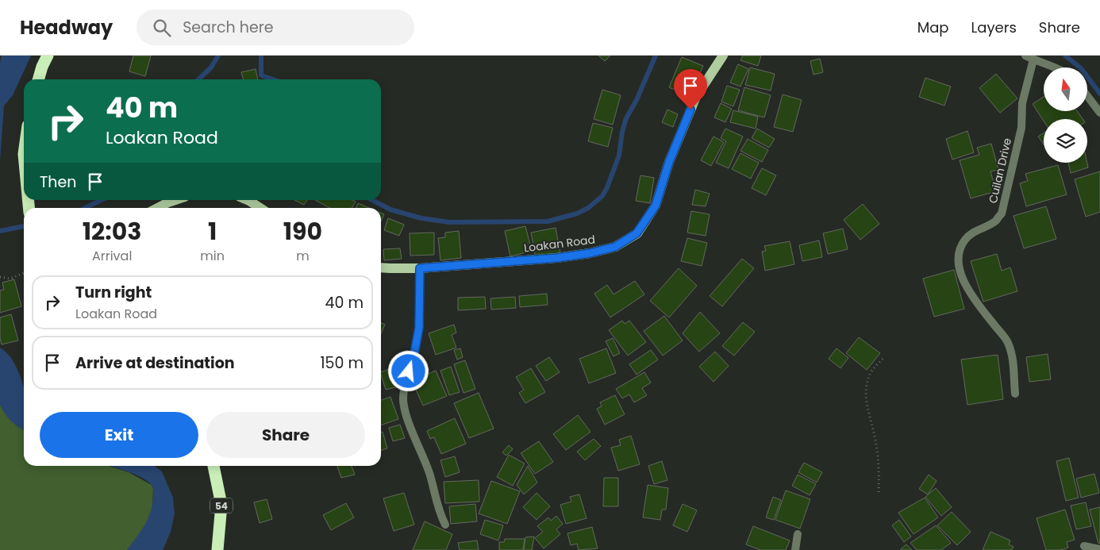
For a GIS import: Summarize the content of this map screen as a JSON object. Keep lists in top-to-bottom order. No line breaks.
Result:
{"streets":{"highway":["54"],"main road":["Loakan Road"],"street":["Cuilan Drive"]},"north":"top","page":{"header":"Headway","search":"Search here","nav":["Map","Layers","Share"],"turn":["40 m","Loakan Road"],"then":"Then","eta":["12:03","Arrival","1","min","190","m"],"list":[{"name":"Turn right","note":"Loakan Road","value":"40 m"},{"name":"Arrive at destination","value":"150 m"}],"buttons":["Exit","Share"]}}
